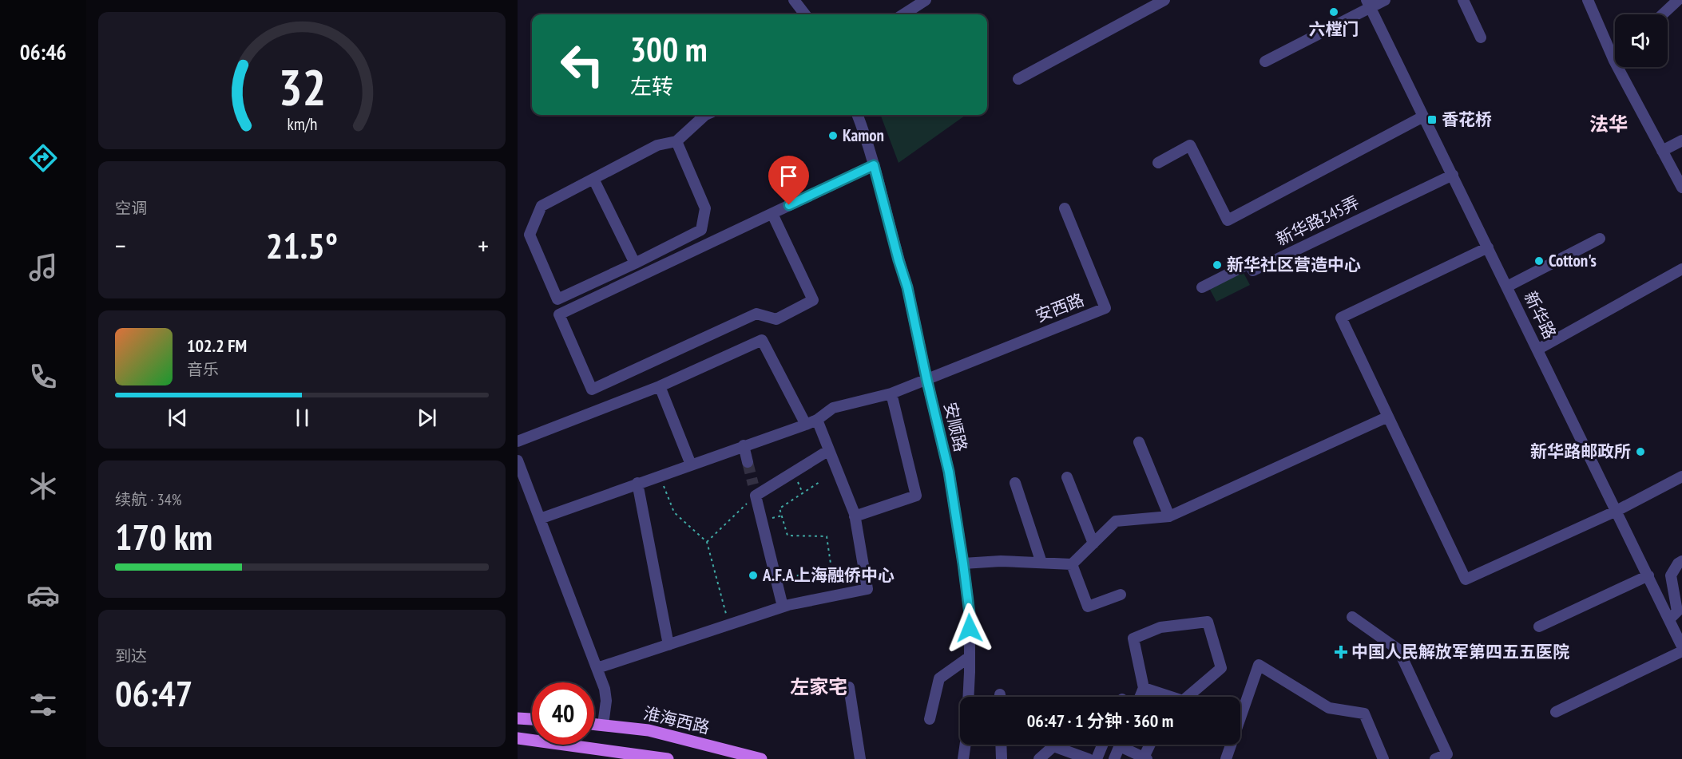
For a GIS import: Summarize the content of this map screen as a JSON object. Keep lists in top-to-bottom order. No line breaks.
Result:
{"streets":{"main road":["淮海西路"],"street":["新华路345弄","安西路","新华路","安顺路"]},"crossings":[["新华路345弄","新华路"],["安西路","安顺路"]],"districts":["法华","左家宅"],"places":{"other":["六樘门","Kamon","Cotton's","新华社区营造中心","新华路邮政所","A.F.A上海融侨中心"],"transit":["香花桥"],"health":["中国人民解放军第四五五医院"]},"page":{"tabs":"06:46","turn":["300 m","左转"],"tile":["空调",["续航 · 34%","170 km"],["到达","06:47"]],"heat":["−","21.5°","+"],"song":["102.2 FM","音乐"],"limit":"40","trip":"06:47 · 1 分钟 · 360 m","gauge":["32","km/h"]}}
